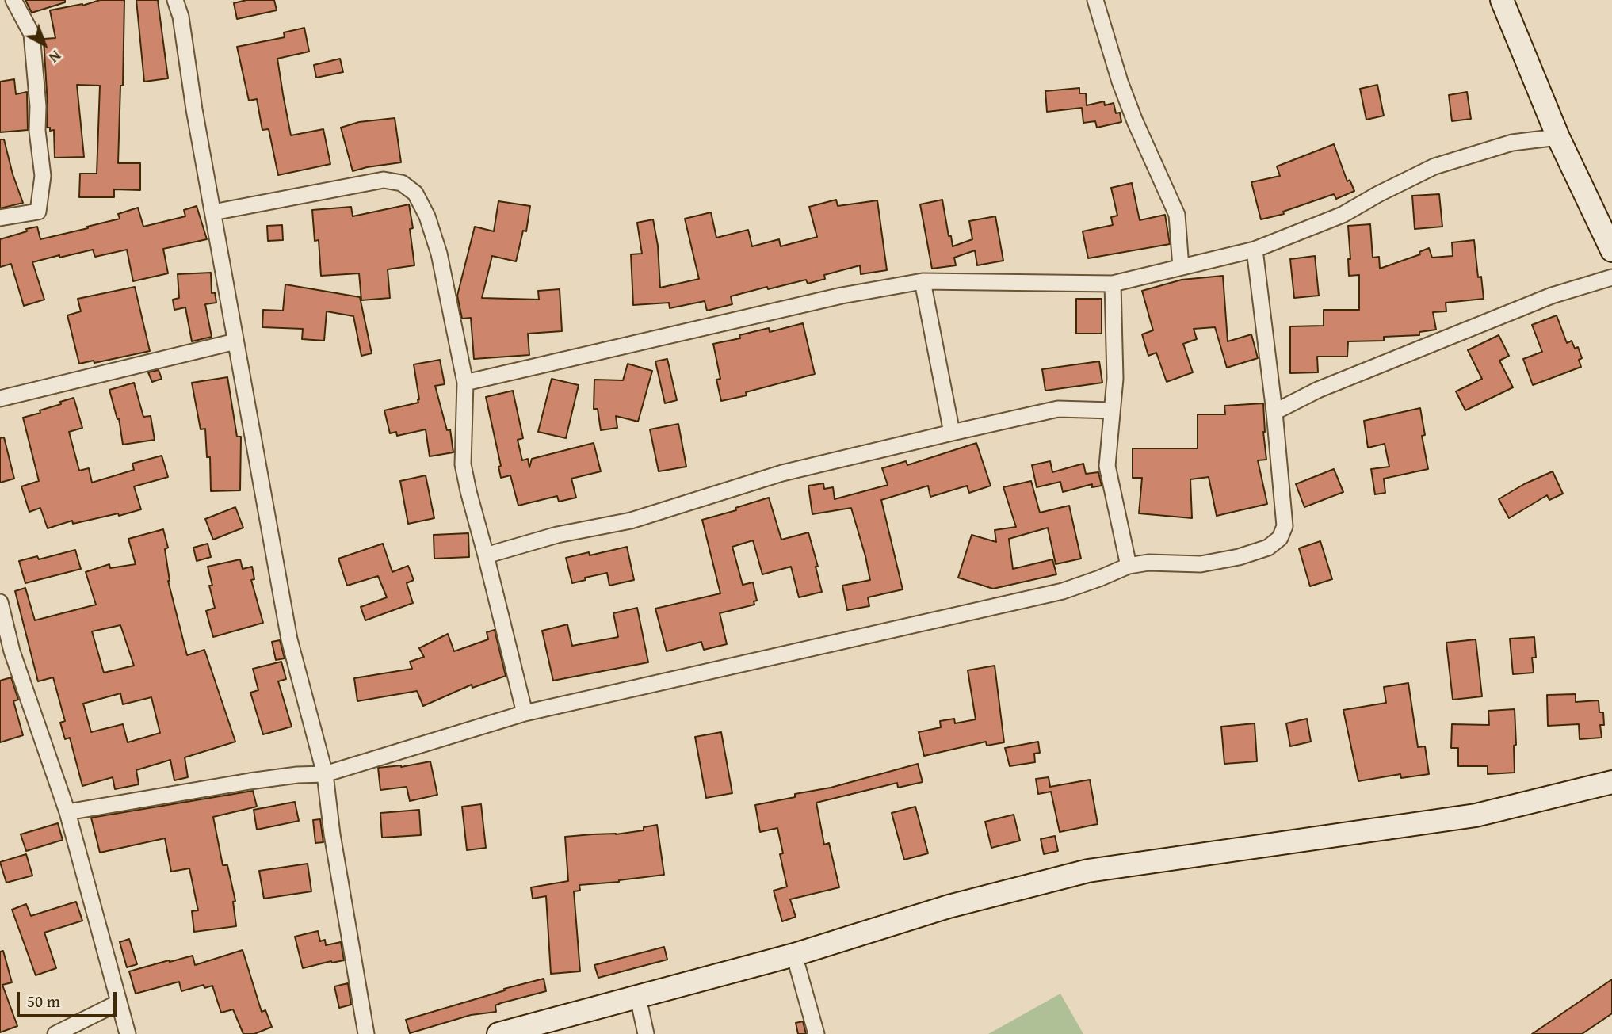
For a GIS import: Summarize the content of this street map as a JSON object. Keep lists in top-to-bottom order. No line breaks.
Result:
{"scale_bar":"50 m","north":"bottom right"}
